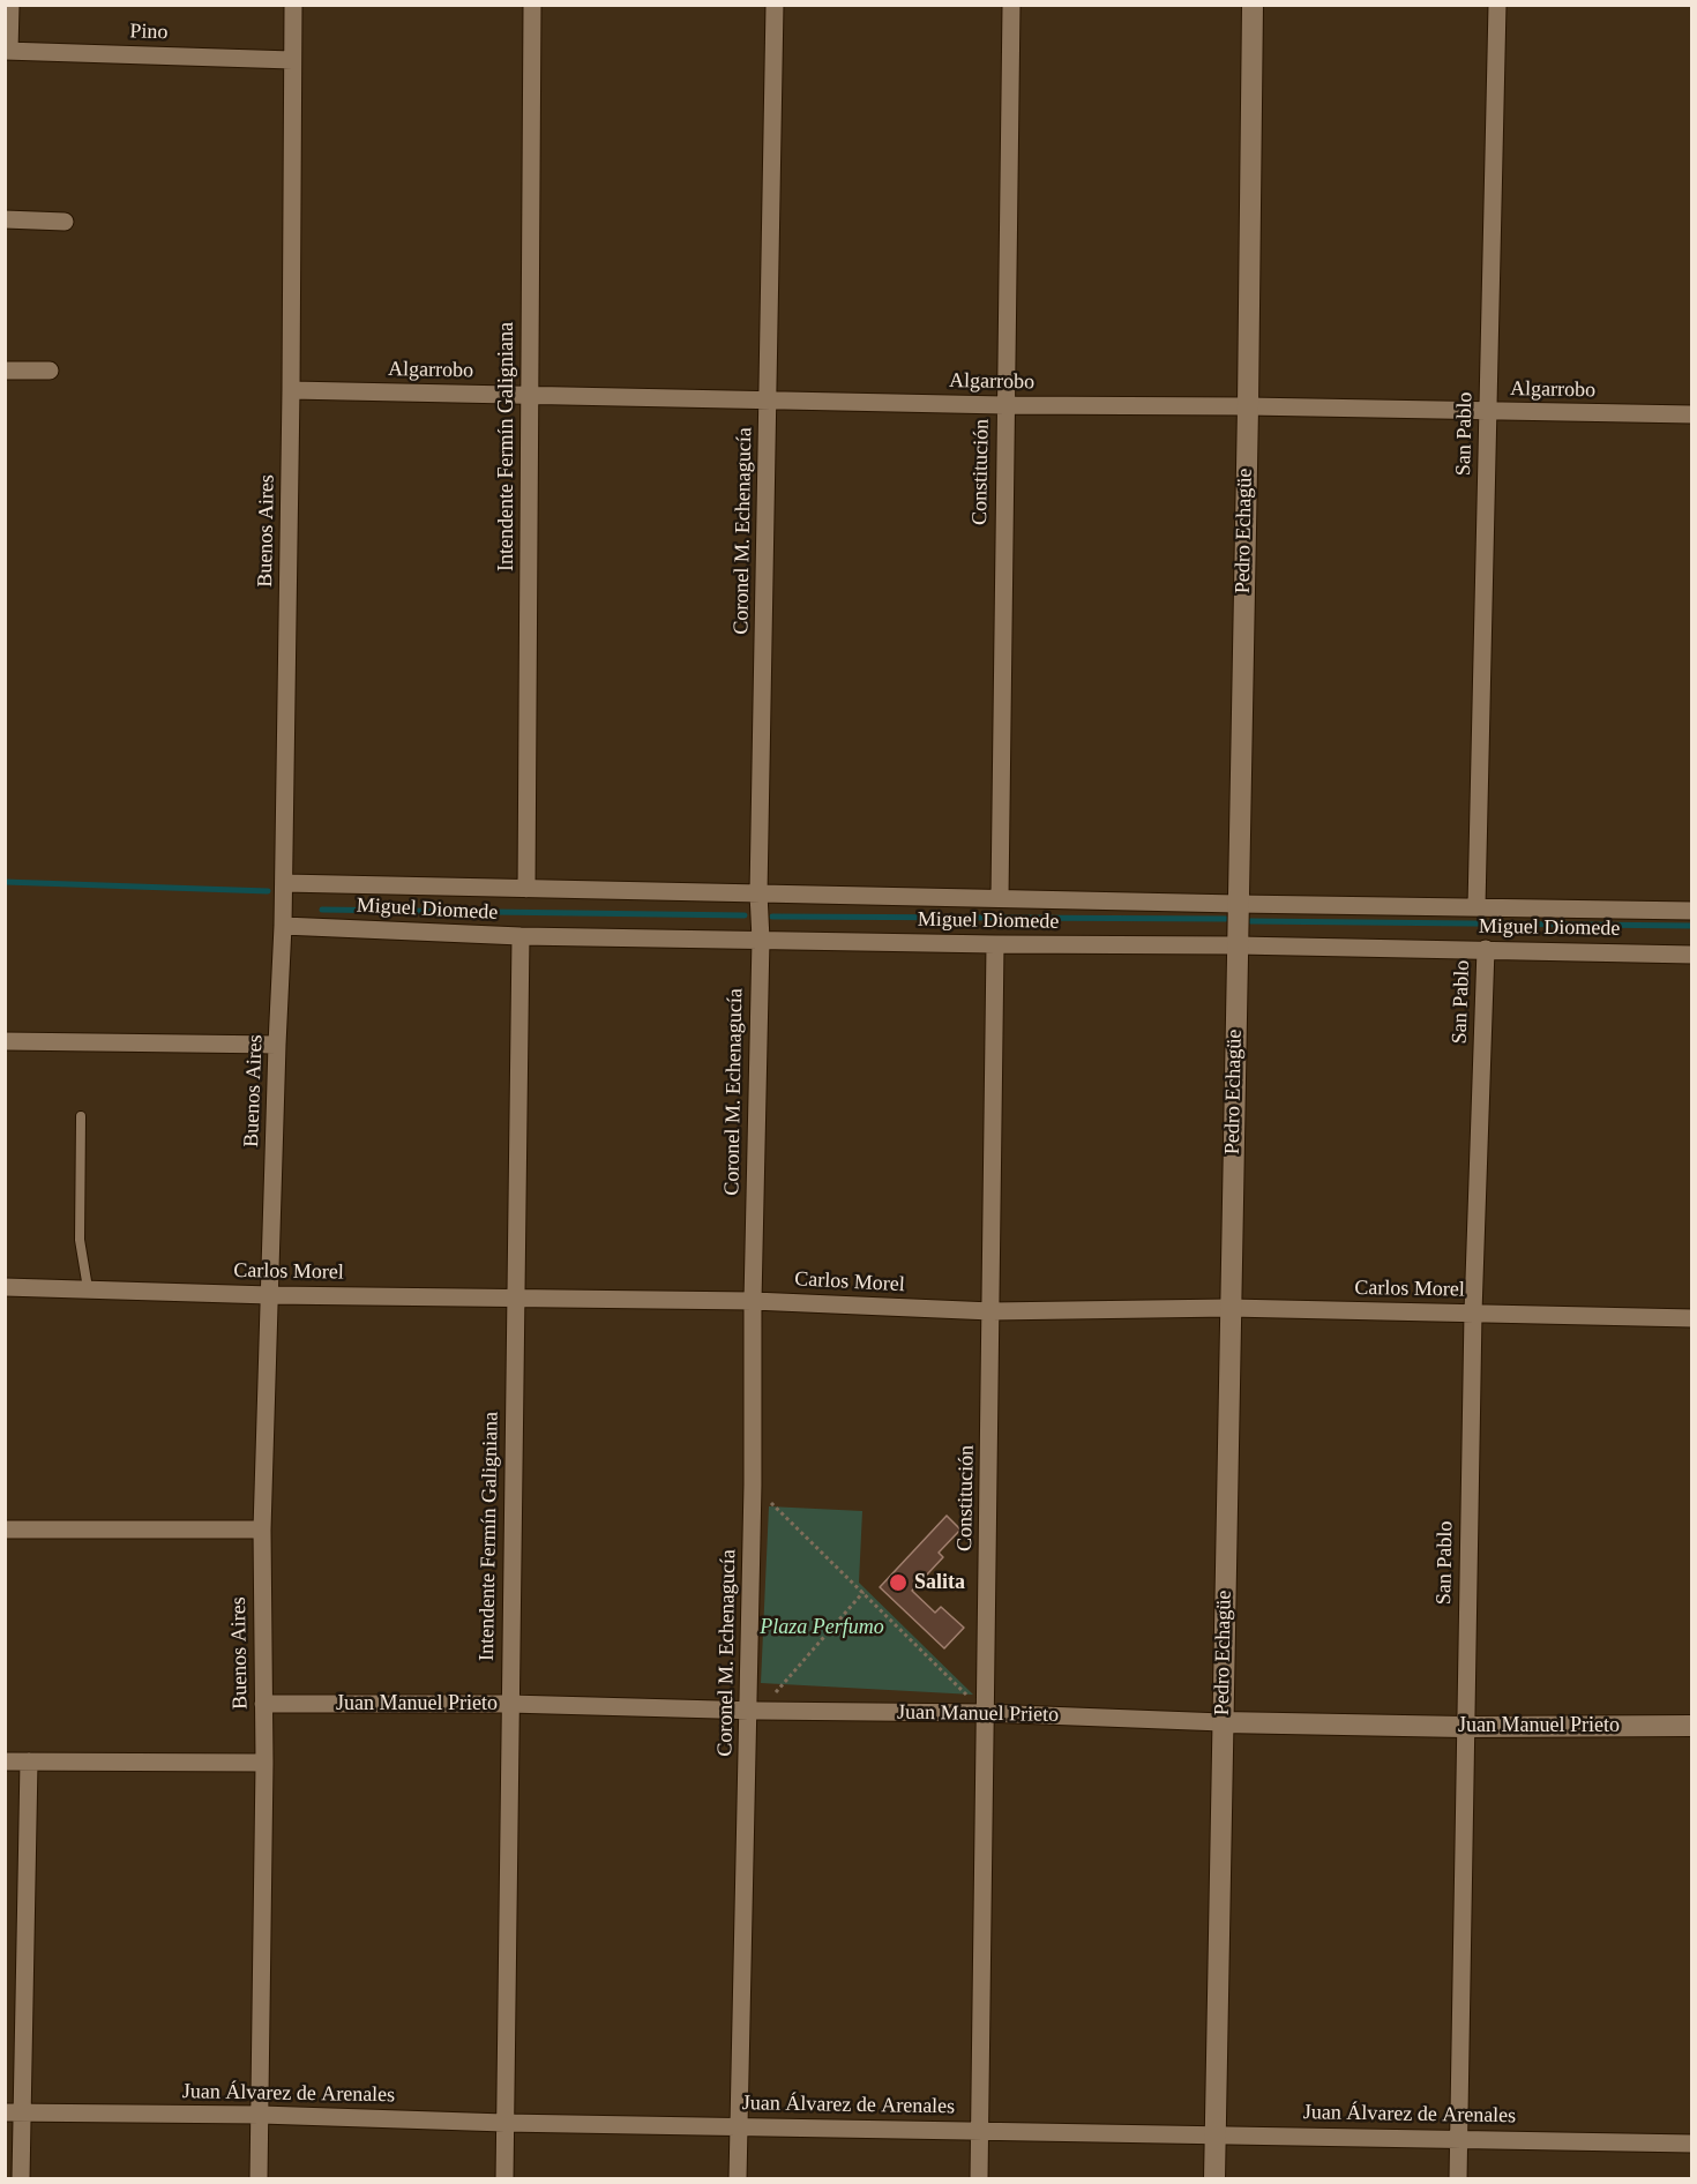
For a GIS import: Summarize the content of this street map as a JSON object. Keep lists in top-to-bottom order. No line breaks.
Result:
{"streets":{"street":["Pino","Algarrobo","San Pablo","Intendente Fermín Galigniana","Constitución","Buenos Aires","Coronel M. Echenagucía","Pedro Echagüe","Miguel Diomede","Carlos Morel","Juan Manuel Prieto","Juan Álvarez de Arenales"]},"crossings":[["Pino","Buenos Aires"],["Algarrobo","San Pablo"],["Algarrobo","Intendente Fermín Galigniana"],["Algarrobo","Constitución"],["Algarrobo","Buenos Aires"],["Algarrobo","Coronel M. Echenagucía"],["Algarrobo","Pedro Echagüe"],["San Pablo","Miguel Diomede"],["San Pablo","Carlos Morel"],["San Pablo","Juan Manuel Prieto"],["San Pablo","Juan Álvarez de Arenales"],["Intendente Fermín Galigniana","Miguel Diomede"],["Intendente Fermín Galigniana","Carlos Morel"],["Intendente Fermín Galigniana","Juan Manuel Prieto"],["Intendente Fermín Galigniana","Juan Álvarez de Arenales"],["Constitución","Miguel Diomede"],["Constitución","Carlos Morel"],["Constitución","Juan Manuel Prieto"],["Constitución","Juan Álvarez de Arenales"],["Buenos Aires","Miguel Diomede"],["Buenos Aires","Carlos Morel"],["Buenos Aires","Juan Manuel Prieto"],["Buenos Aires","Juan Álvarez de Arenales"],["Coronel M. Echenagucía","Miguel Diomede"],["Coronel M. Echenagucía","Carlos Morel"],["Coronel M. Echenagucía","Juan Manuel Prieto"],["Coronel M. Echenagucía","Juan Álvarez de Arenales"],["Pedro Echagüe","Miguel Diomede"],["Pedro Echagüe","Carlos Morel"],["Pedro Echagüe","Juan Manuel Prieto"],["Pedro Echagüe","Juan Álvarez de Arenales"]],"parks":["Plaza Perfumo"],"places":["Salita"]}
